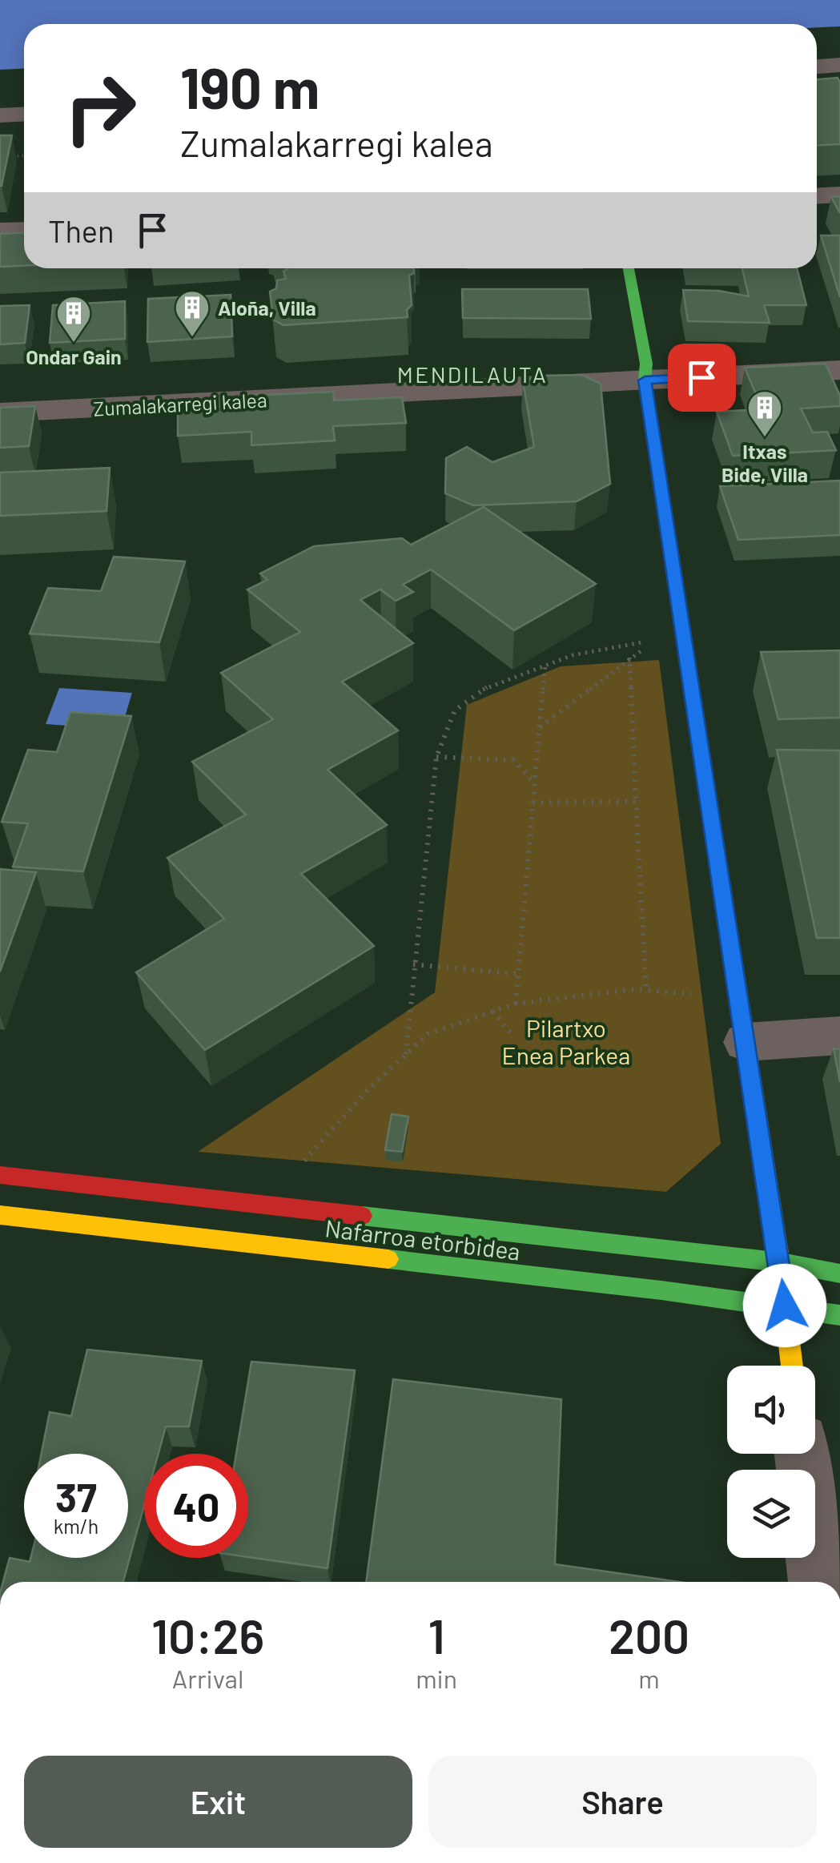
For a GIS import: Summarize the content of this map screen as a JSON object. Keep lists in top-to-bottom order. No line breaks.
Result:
{"streets":{"main road":["Nafarroa etorbidea"],"street":["Zumalakarregi kalea"]},"districts":["MENDILAUTA"],"parks":["Pilartxo Enea Parkea"],"places":{"building":["Aloña, Villa","Ondar Gain","Itxas Bide, Villa"]},"page":{"turn":["190 m","Zumalakarregi kalea"],"then":"Then","speed":"37 km/h","limit":"40","eta":["10:26","Arrival","1","min","200","m"],"buttons":["Exit","Share"]}}
